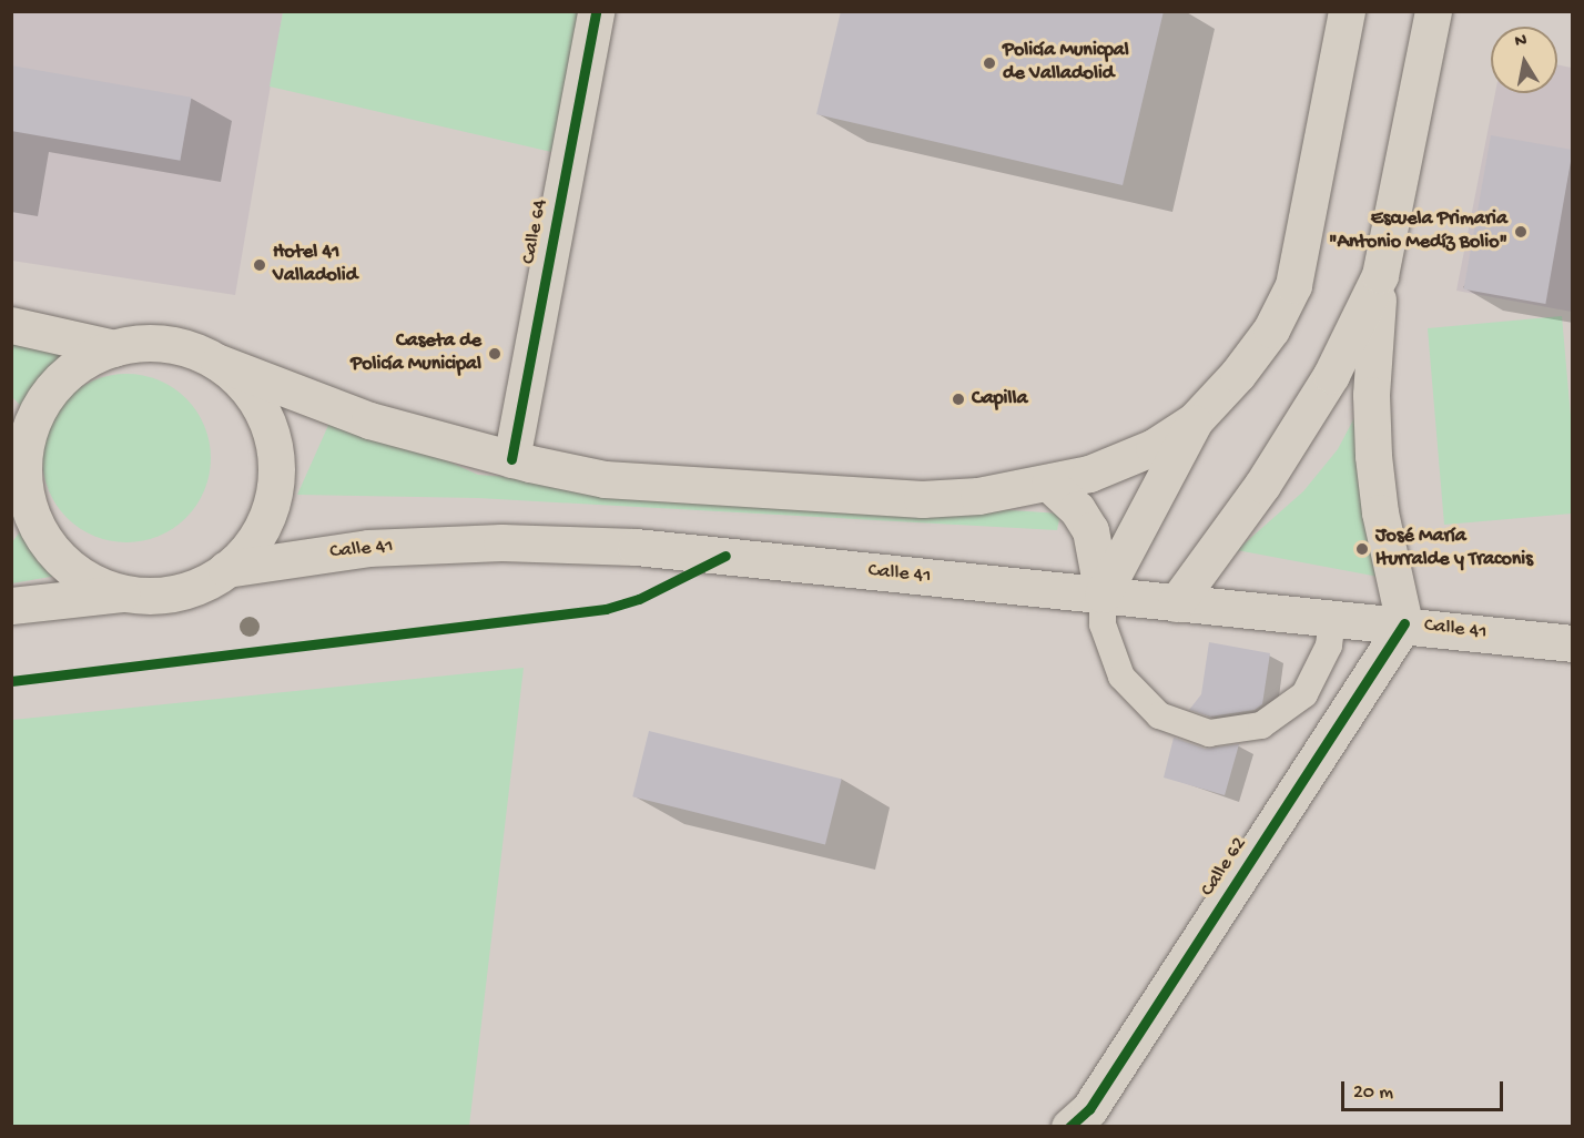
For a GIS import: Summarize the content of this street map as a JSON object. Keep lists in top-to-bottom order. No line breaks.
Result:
{"streets":{"main road":["Calle 64","Calle 41","Calle 62"]},"crossings":[["Calle 41","Calle 62"]],"places":["Policía Municpal de Valladolid","Escuela Primaria \"Antonio Medíz Bolio\"","Hotel 41 Valladolid","Caseta de Policía Municipal","Capilla","José María Iturralde y Traconis"],"scale_bar":"20 m","north":"top"}
